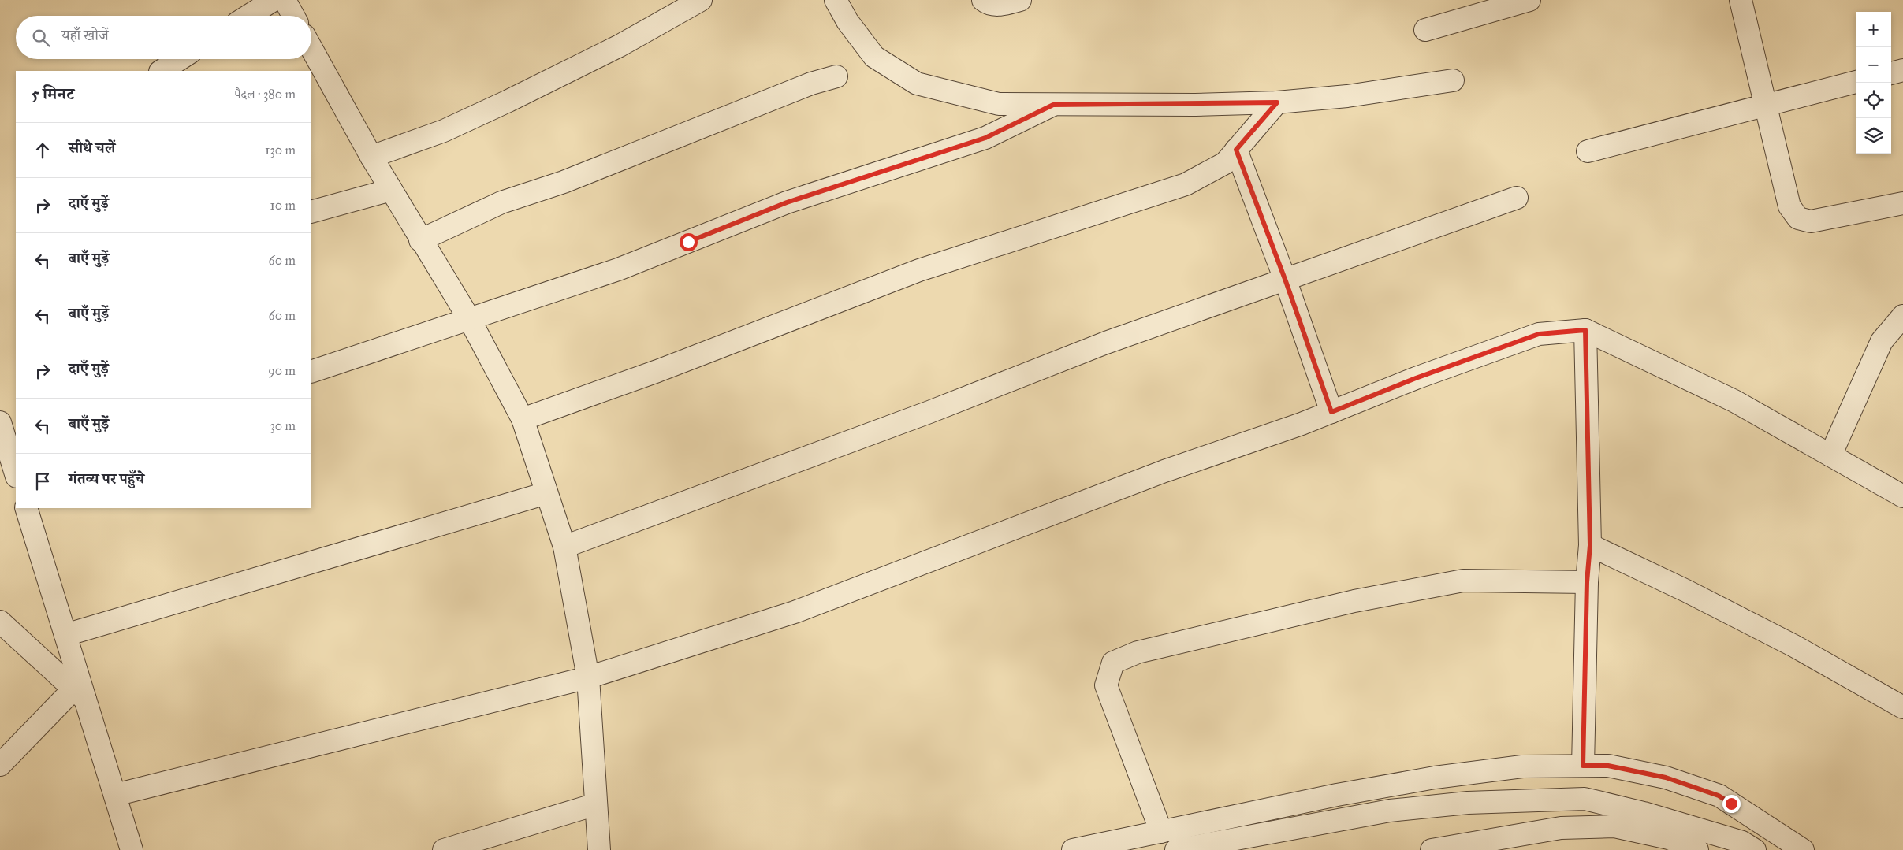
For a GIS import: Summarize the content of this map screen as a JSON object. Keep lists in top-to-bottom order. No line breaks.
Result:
{"page":{"map_buttons":["+","−"],"search":"यहाँ खोजें","heading":["5 मिनट","पैदल · 380 m"],"list":[["सीधे चलें","130 m"],["दाएँ मुड़ें","10 m"],["बाएँ मुड़ें","60 m"],["बाएँ मुड़ें","60 m"],["दाएँ मुड़ें","90 m"],["बाएँ मुड़ें","30 m"],"गंतव्य पर पहुँचे"]}}
